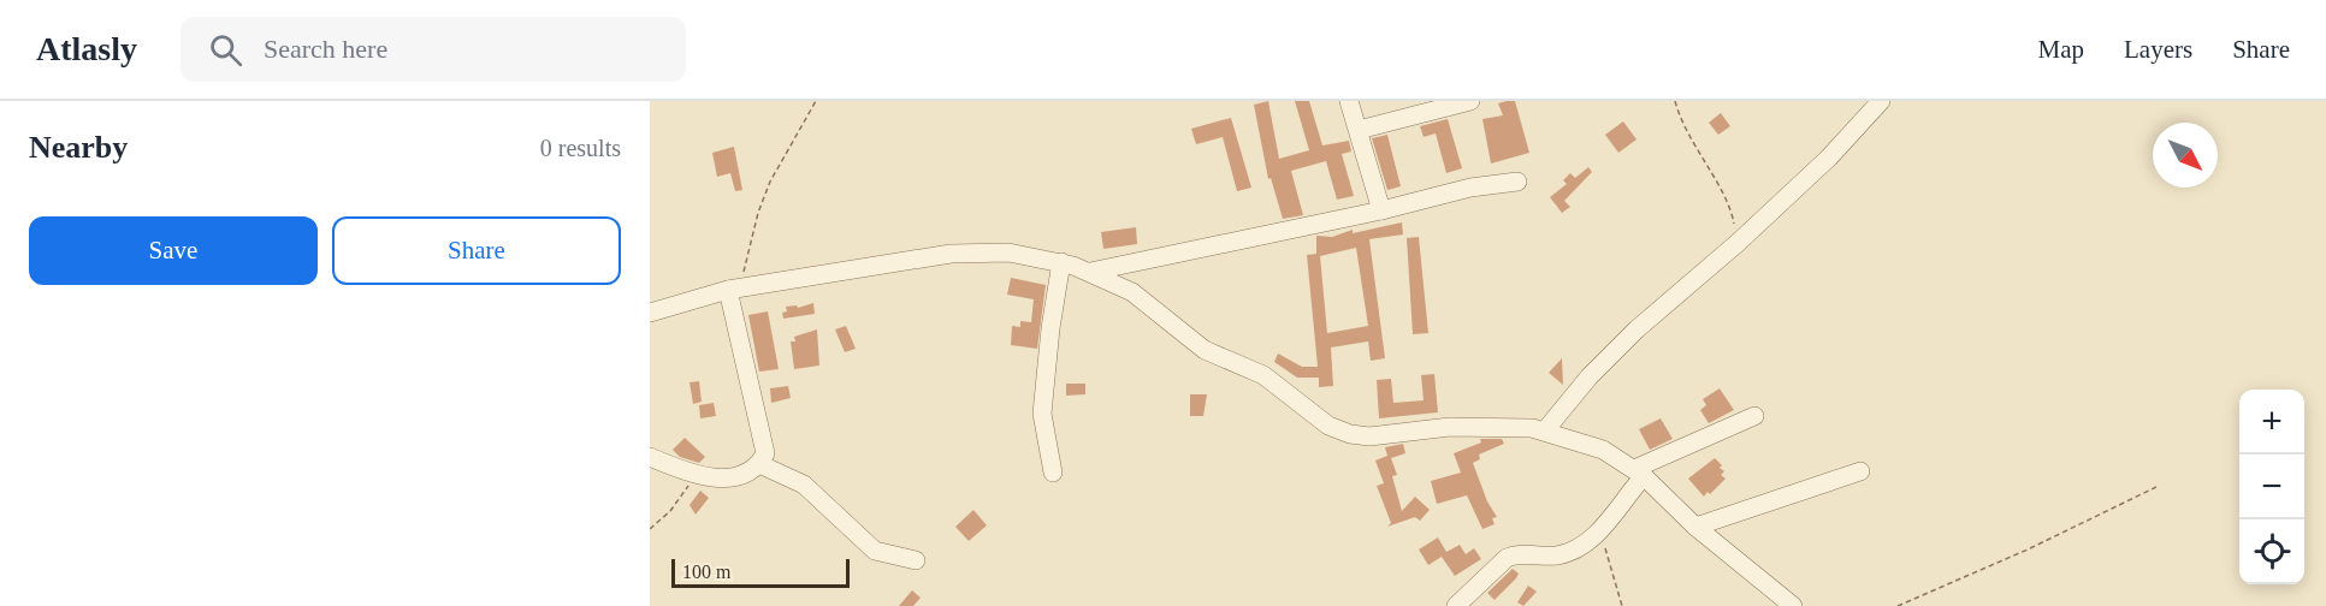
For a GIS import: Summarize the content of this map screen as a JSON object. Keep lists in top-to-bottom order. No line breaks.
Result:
{"scale_bar":"100 m","north":"bottom right","page":{"header":"Atlasly","search":"Search here","nav":["Map","Layers","Share"],"heading":["Nearby","0 results"],"buttons":["Save","Share"],"map_buttons":["+","−"],"scale":"100 m"}}
